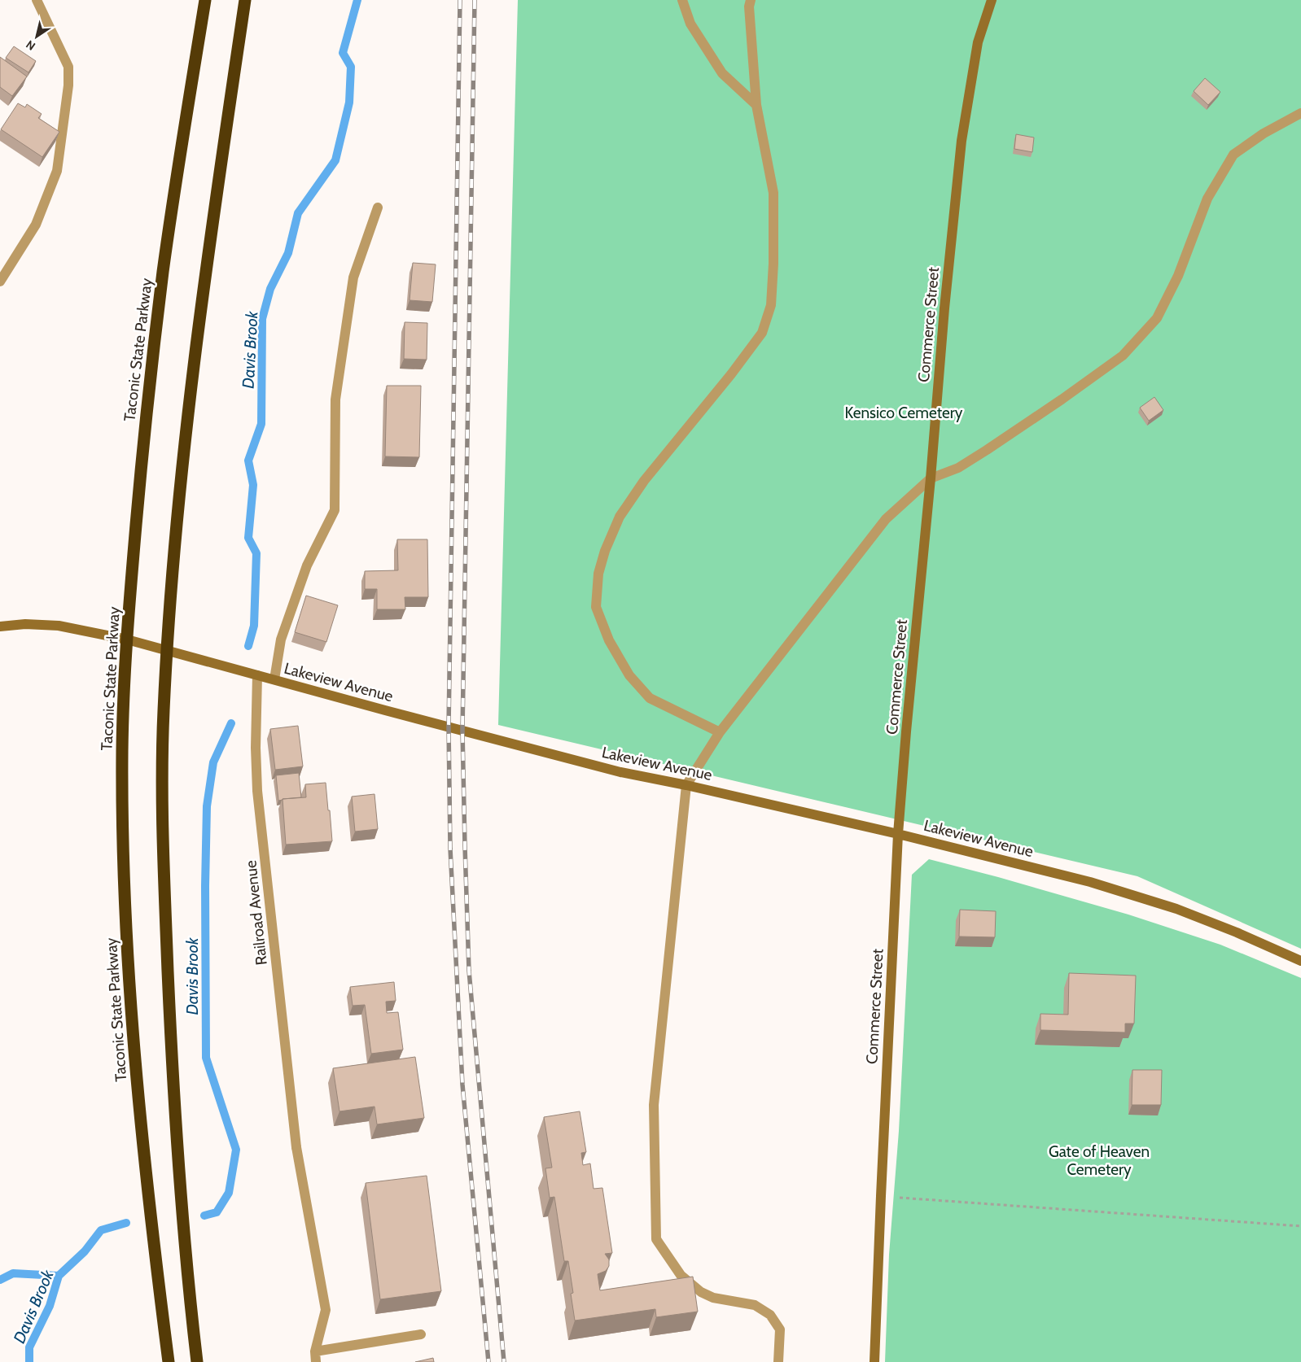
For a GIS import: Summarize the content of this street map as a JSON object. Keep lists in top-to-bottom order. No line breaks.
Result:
{"streets":{"highway":["Taconic State Parkway"],"street":["Commerce Street","Lakeview Avenue","Railroad Avenue"]},"crossings":[["Commerce Street","Lakeview Avenue"],["Taconic State Parkway","Lakeview Avenue"],["Lakeview Avenue","Railroad Avenue"]],"water":["Davis Brook"],"parks":["Kensico Cemetery","Gate of Heaven Cemetery"],"north":"bottom left"}
